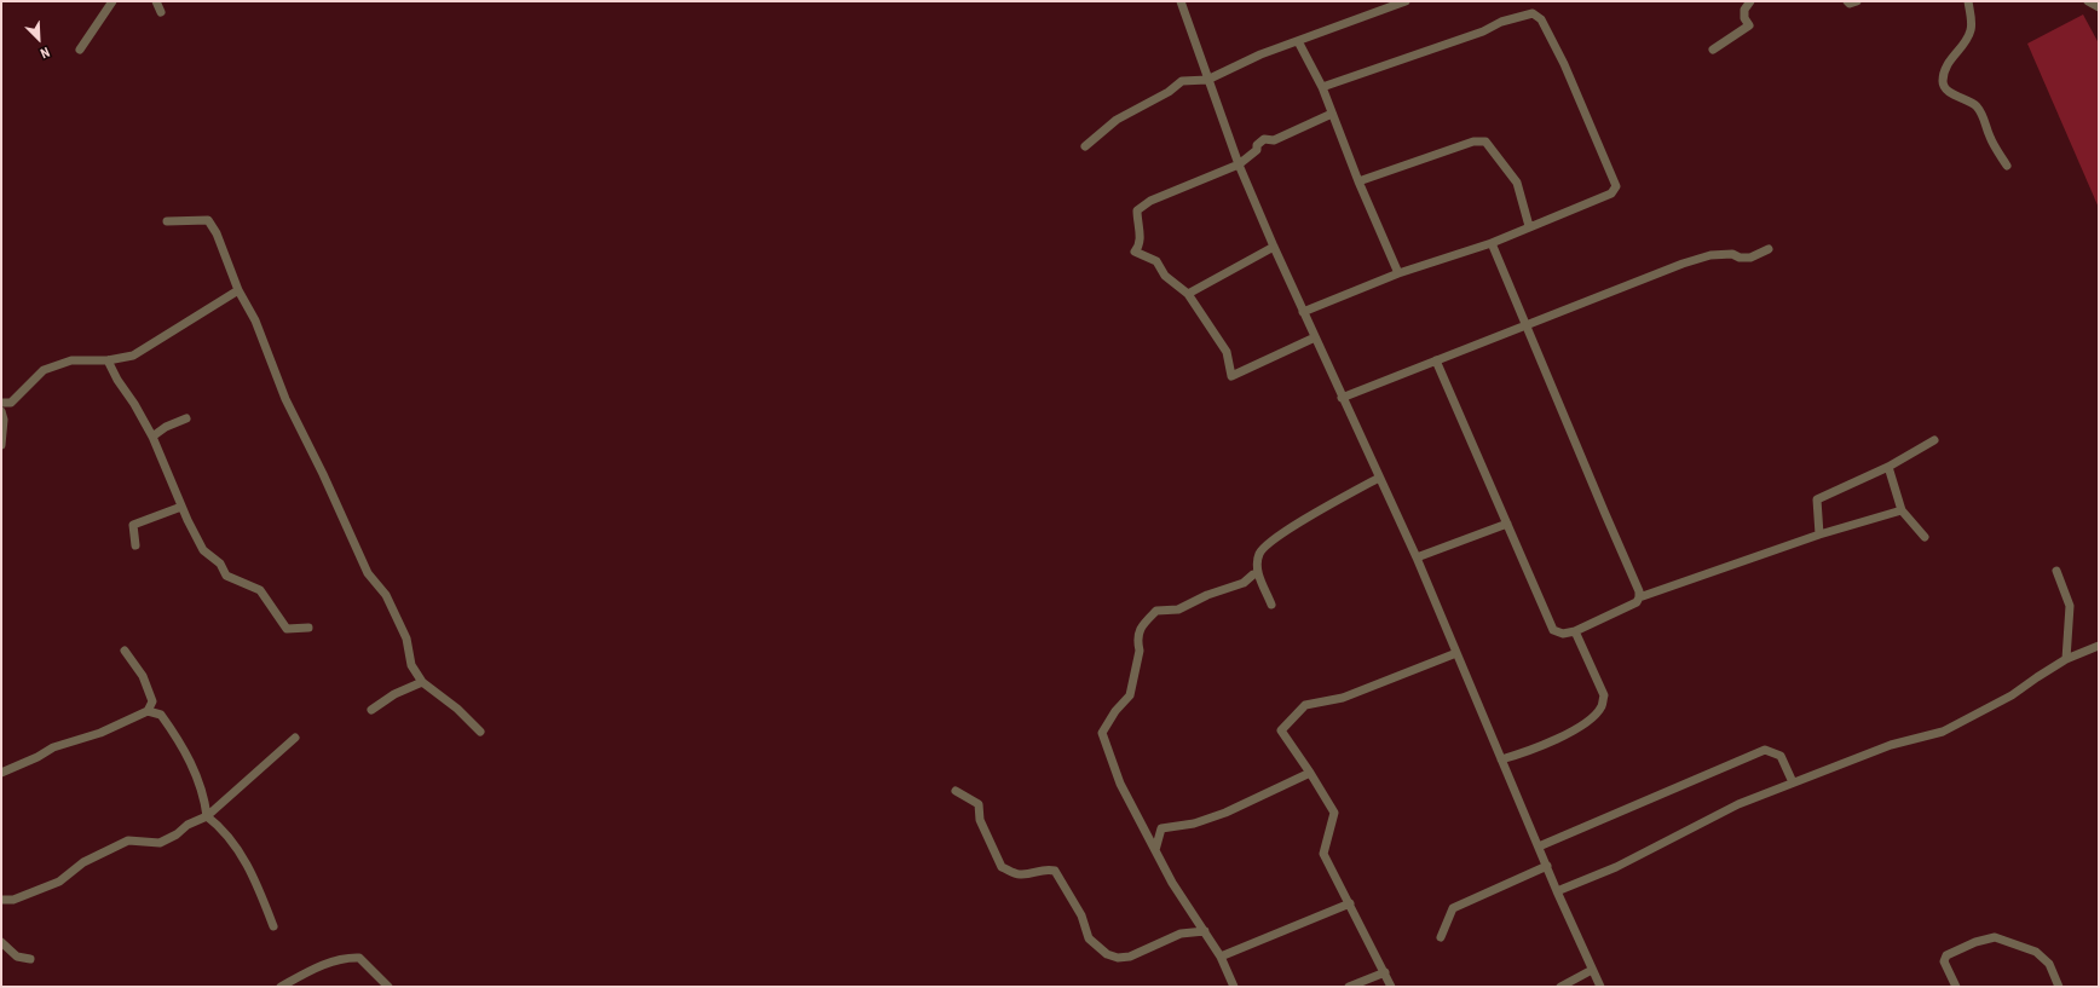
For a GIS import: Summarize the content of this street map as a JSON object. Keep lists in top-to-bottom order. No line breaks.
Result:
{"north":"bottom right"}
